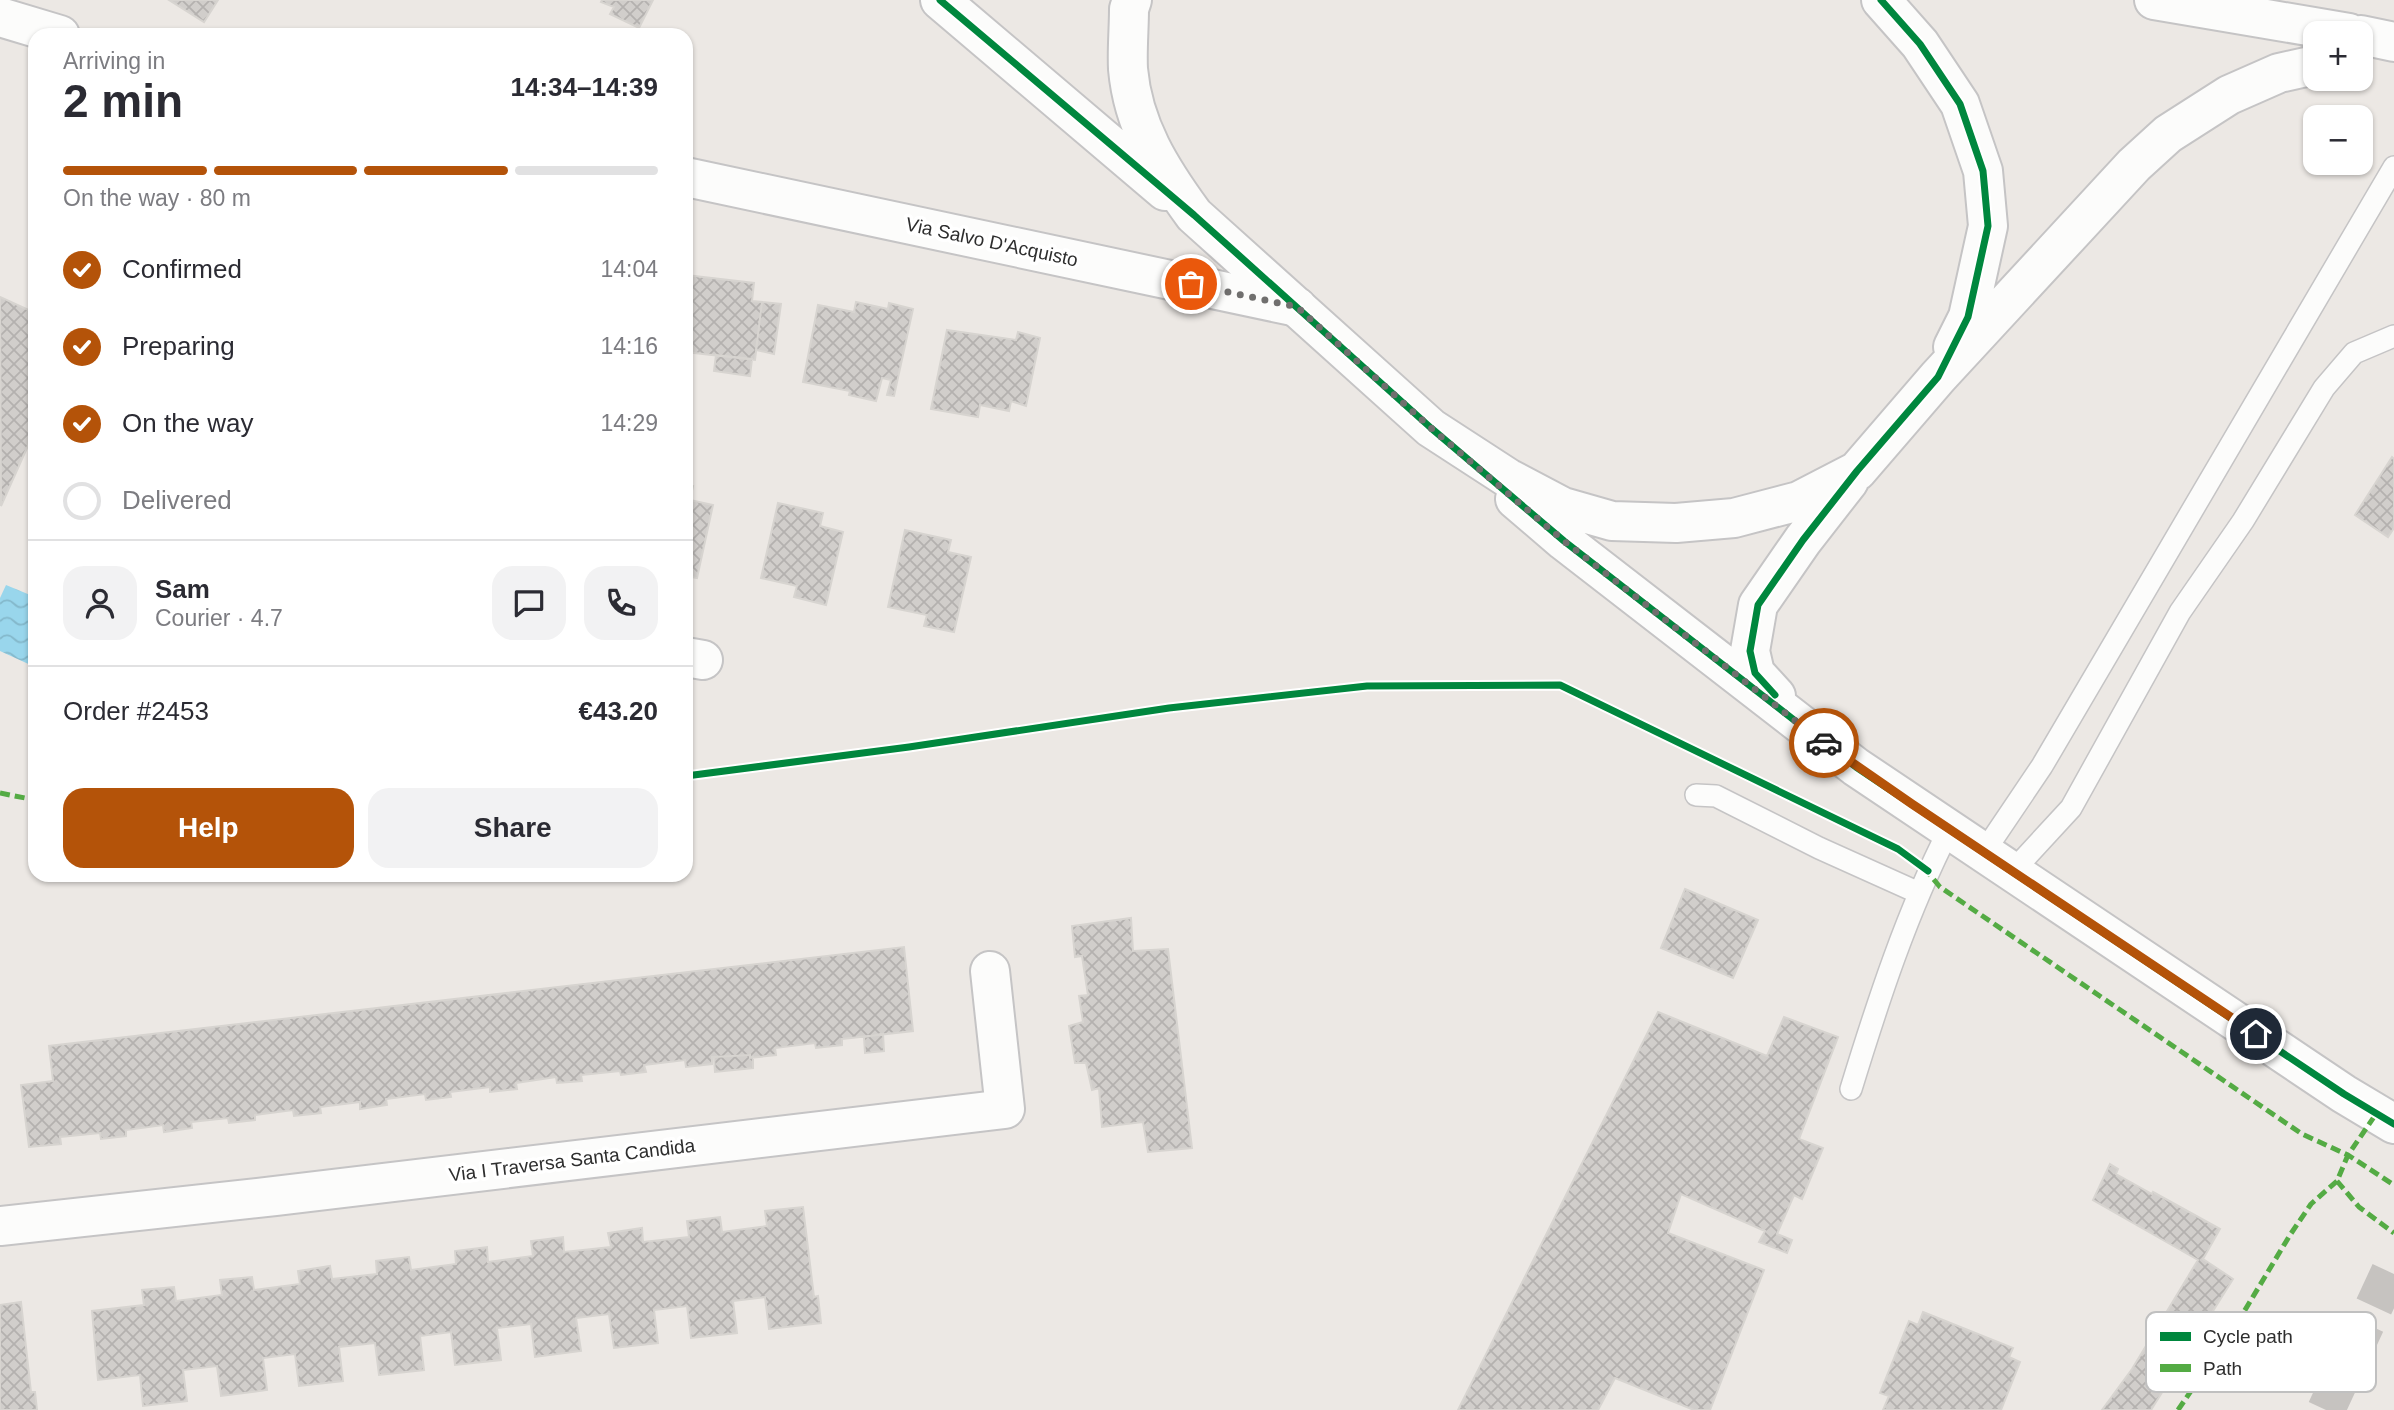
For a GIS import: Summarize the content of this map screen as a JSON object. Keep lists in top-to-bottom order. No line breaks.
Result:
{"streets":{"street":["Via Salvo D'Acquisto","Via I Traversa Santa Candida"]},"legend":["Cycle path","Path"],"page":{"map_buttons":["+","−"],"heading":["2 min","Arriving in","14:34–14:39"],"panel":["Sam","Courier · 4.7","Order #2453","€43.20"],"bar":"On the way · 80 m","list":[["Confirmed","14:04"],["Preparing","14:16"],["On the way","14:29"],"Delivered"],"buttons":["Help","Share"]}}
